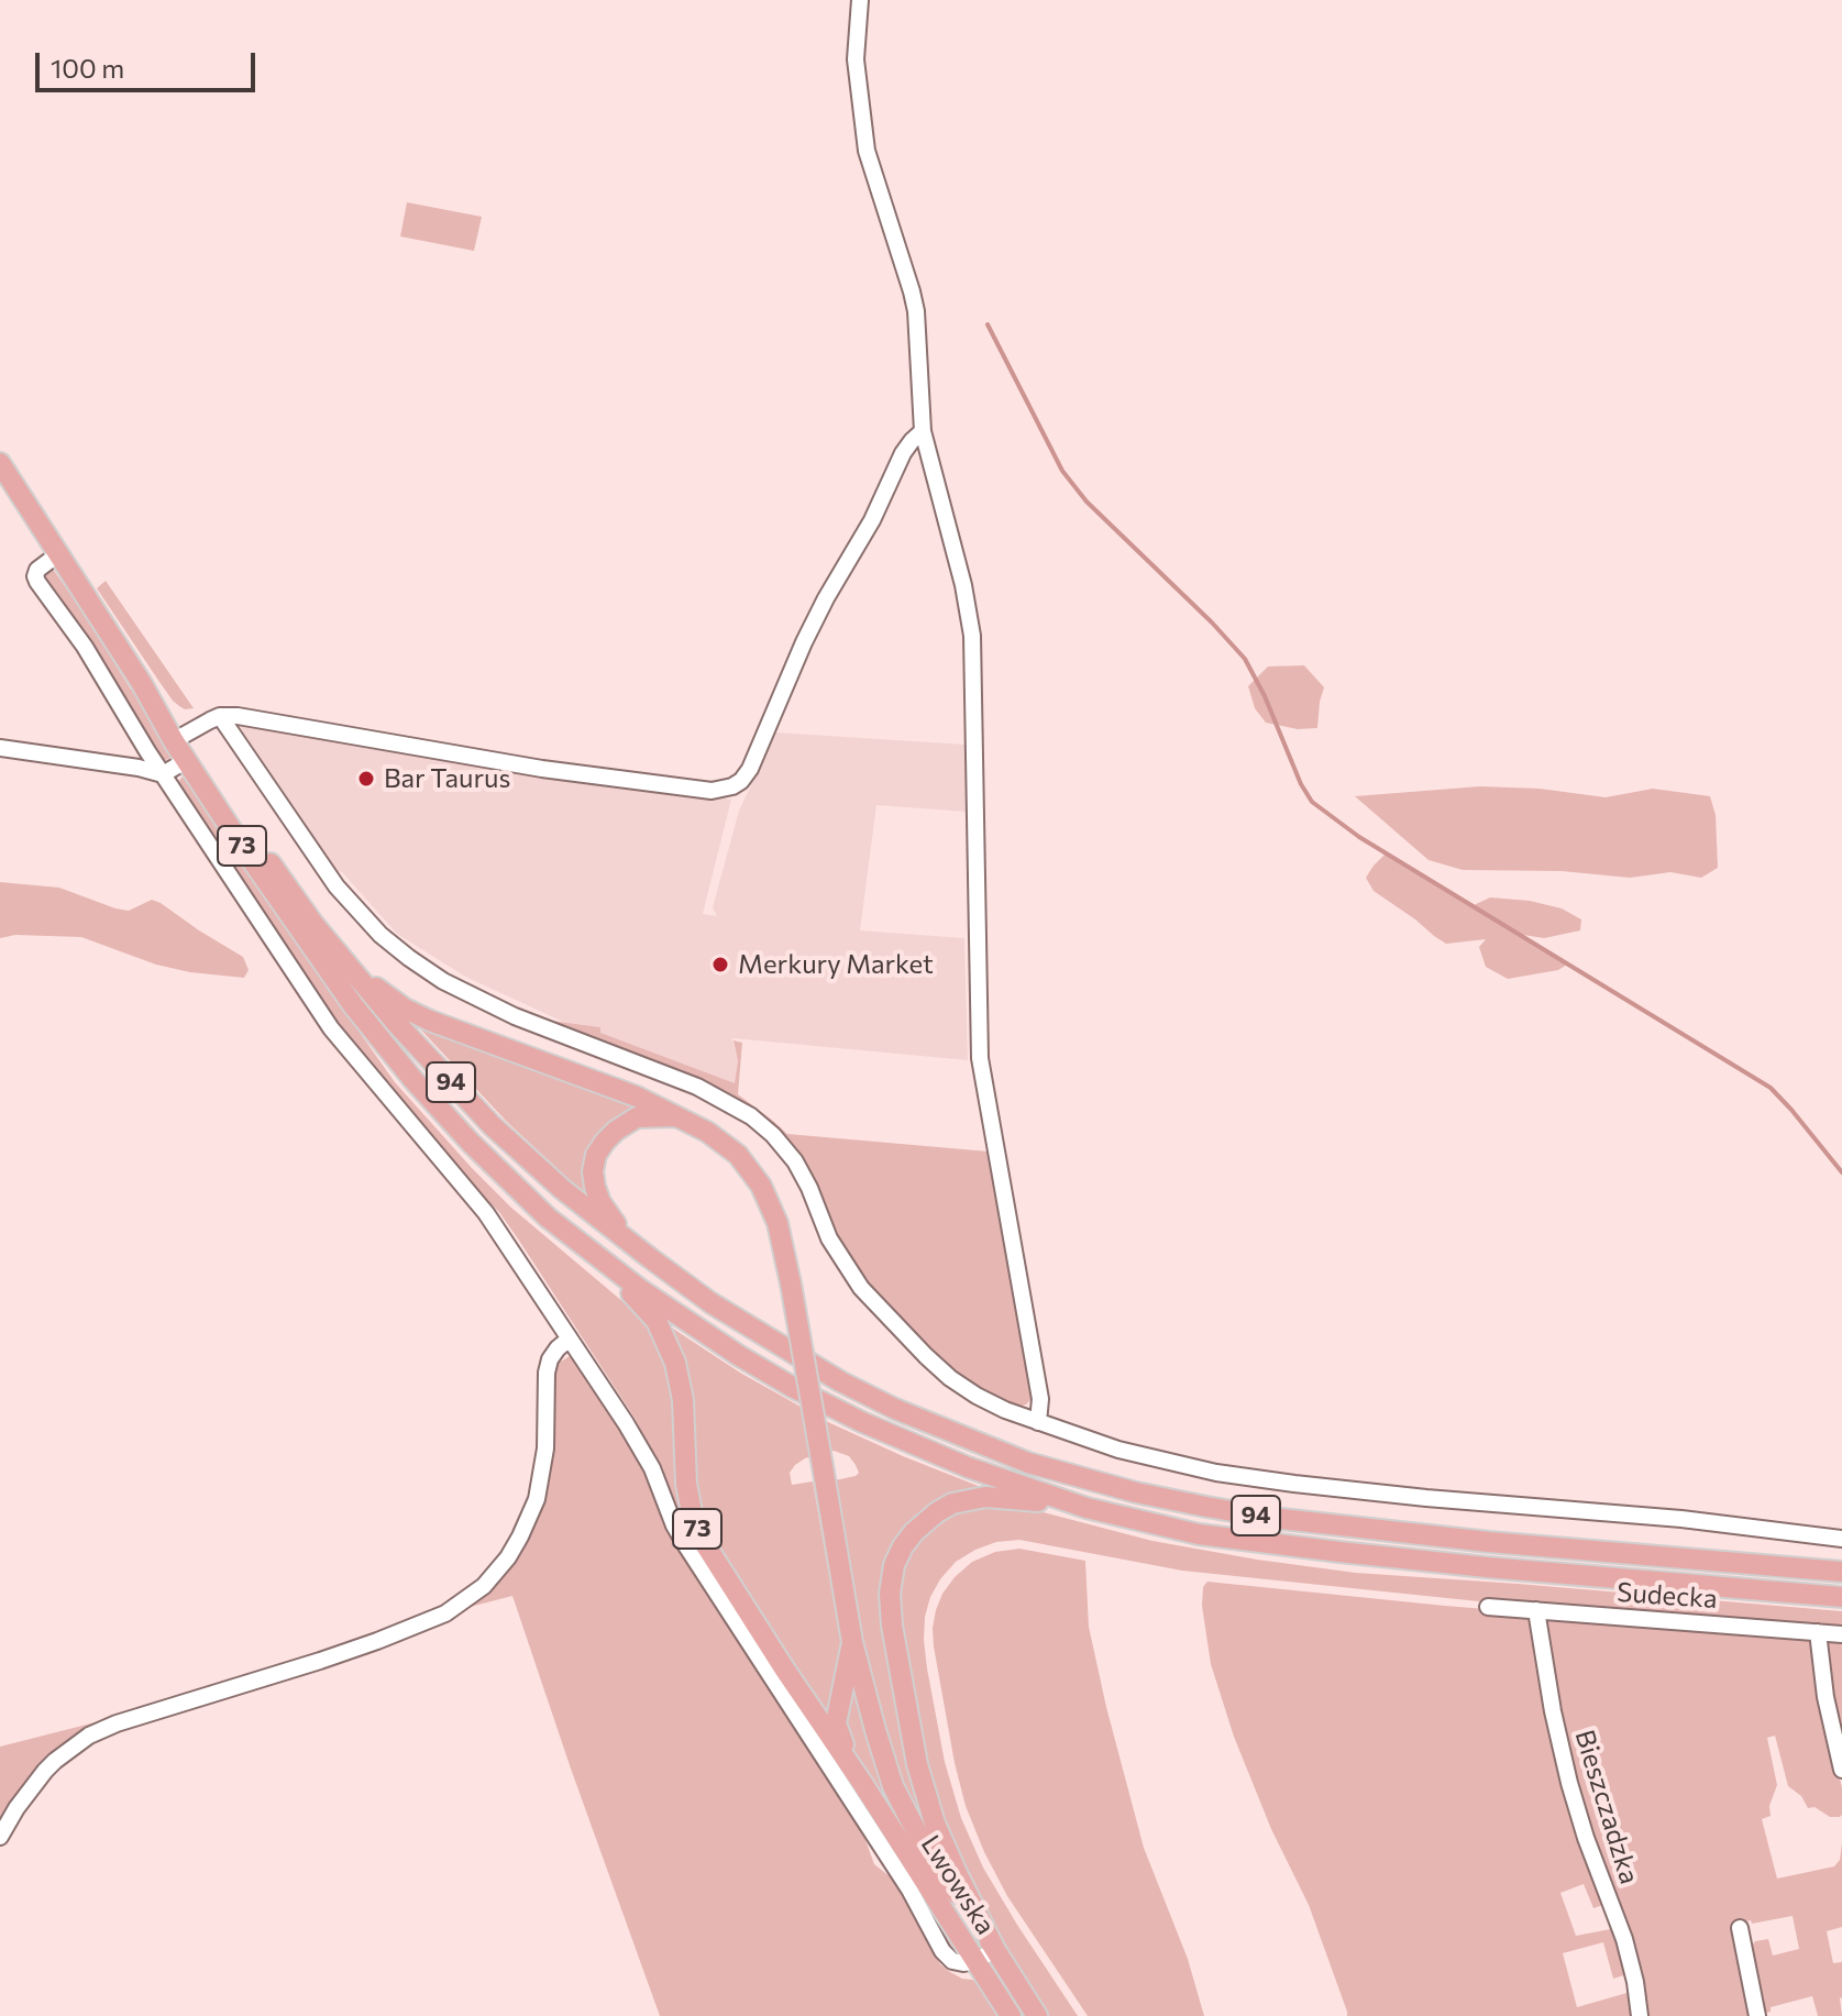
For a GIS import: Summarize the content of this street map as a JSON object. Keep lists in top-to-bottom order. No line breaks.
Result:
{"streets":{"main road":["73","94","Lwowska"],"street":["Sudecka","Bieszczadzka"]},"crossings":[["73","94"],["73","Lwowska"],["Sudecka","Bieszczadzka"]],"places":["Bar Taurus","Merkury Market"],"scale_bar":"100 m"}
